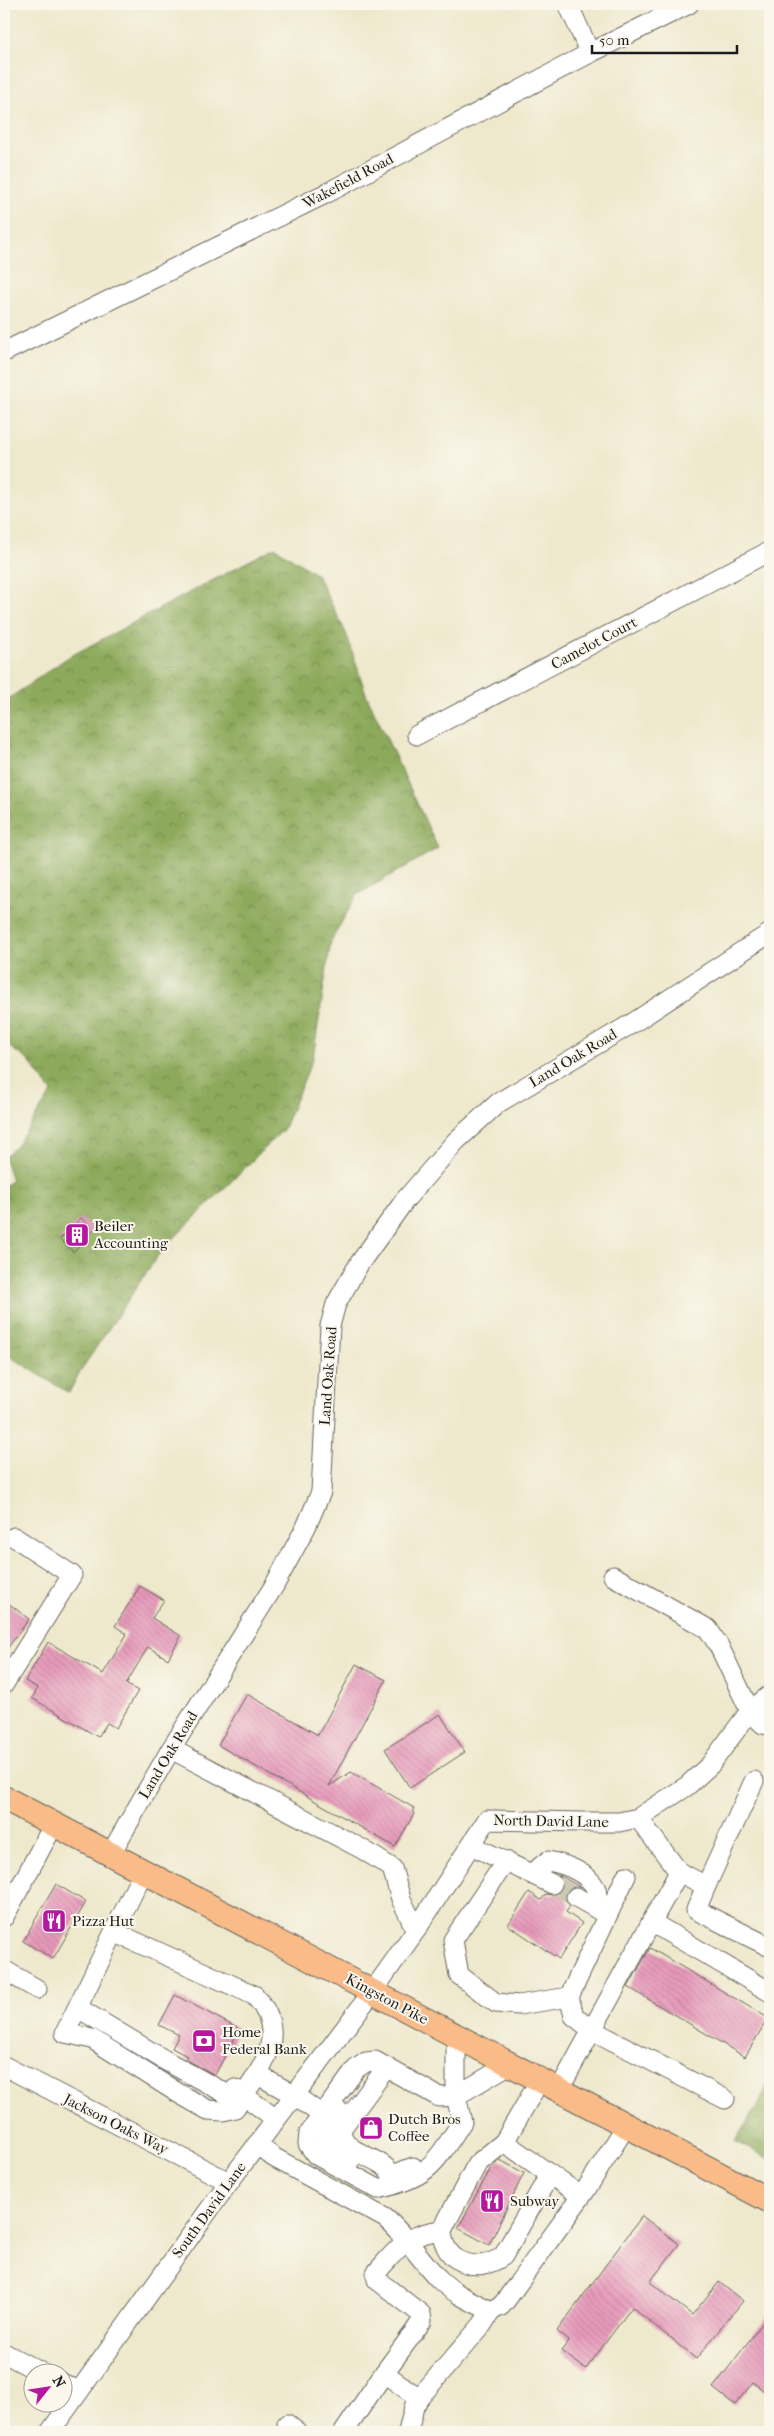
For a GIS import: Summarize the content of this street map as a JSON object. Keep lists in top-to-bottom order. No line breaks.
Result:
{"streets":{"main road":["Kingston Pike"],"street":["Wakefield Road","Camelot Court","Land Oak Road","North David Lane","Jackson Oaks Way","South David Lane"]},"crossings":[["Land Oak Road","Kingston Pike"],["North David Lane","Kingston Pike"],["North David Lane","South David Lane"],["Kingston Pike","South David Lane"],["Jackson Oaks Way","South David Lane"]],"places":{"building":["Beiler Accounting"],"restaurant":["Pizza Hut","Subway"],"bank":["Home Federal Bank"],"shop":["Dutch Bros Coffee"]},"scale_bar":"50 m","north":"top right"}
